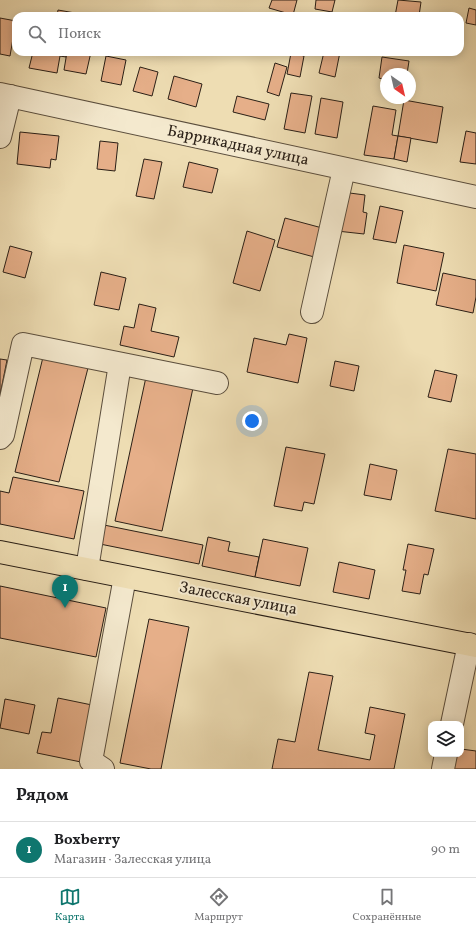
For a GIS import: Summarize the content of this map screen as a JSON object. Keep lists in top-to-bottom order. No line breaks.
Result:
{"streets":{"main road":["Залесская улица"],"street":["Баррикадная улица"]},"north":"bottom right","page":{"search":"Поиск","pins":"1","heading":"Рядом","list":[{"mark":"1","name":"Boxberry","note":"Магазин · Залесская улица","value":"90 m"}],"nav":["Карта","Маршрут","Сохранённые"]}}
